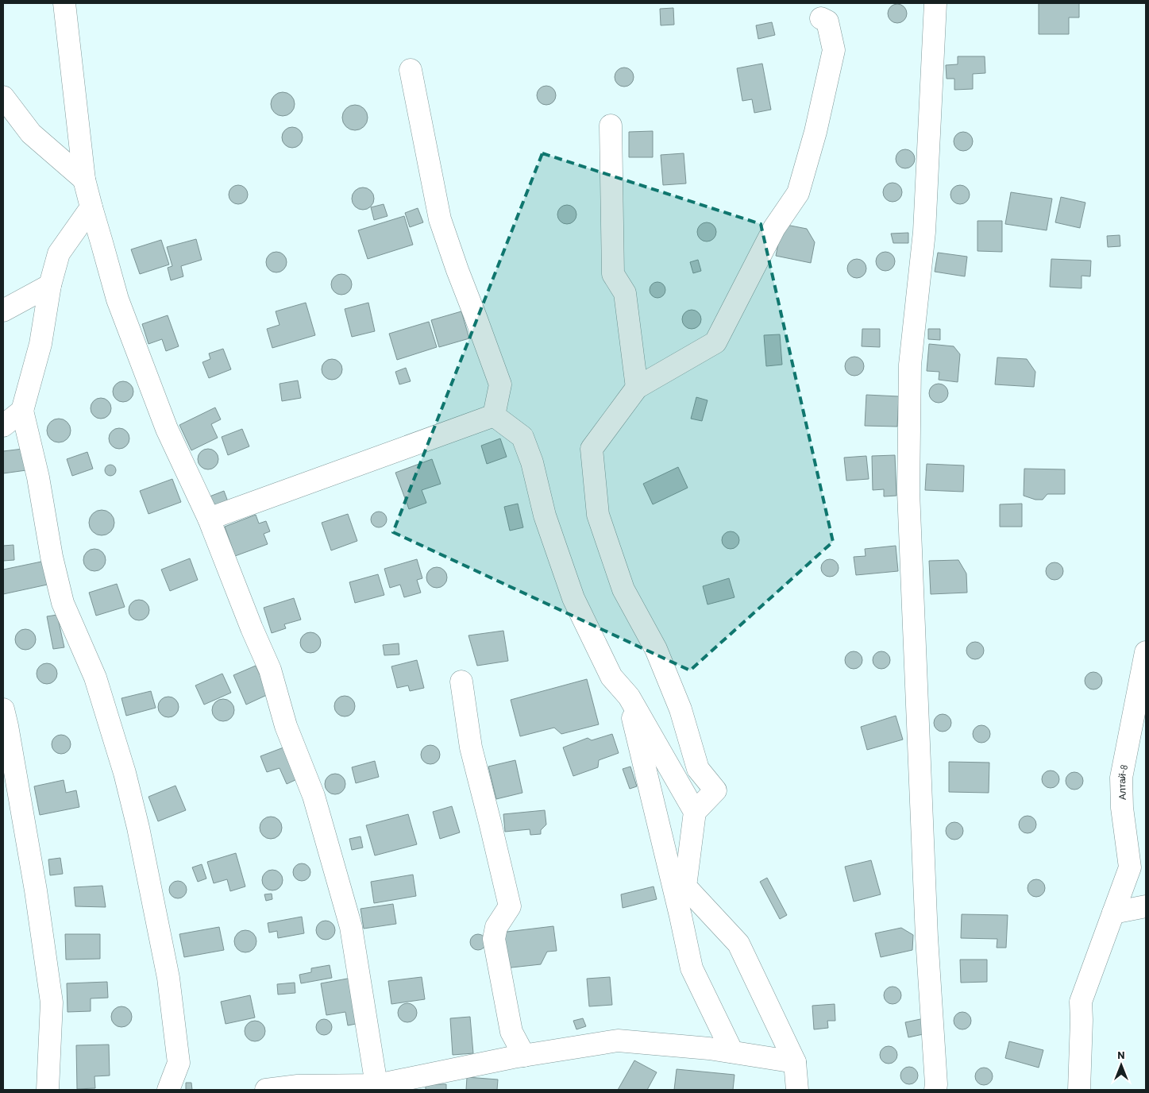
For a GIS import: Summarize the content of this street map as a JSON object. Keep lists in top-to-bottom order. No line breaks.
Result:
{"streets":{"street":["Алтай-8"]},"north":"top"}
